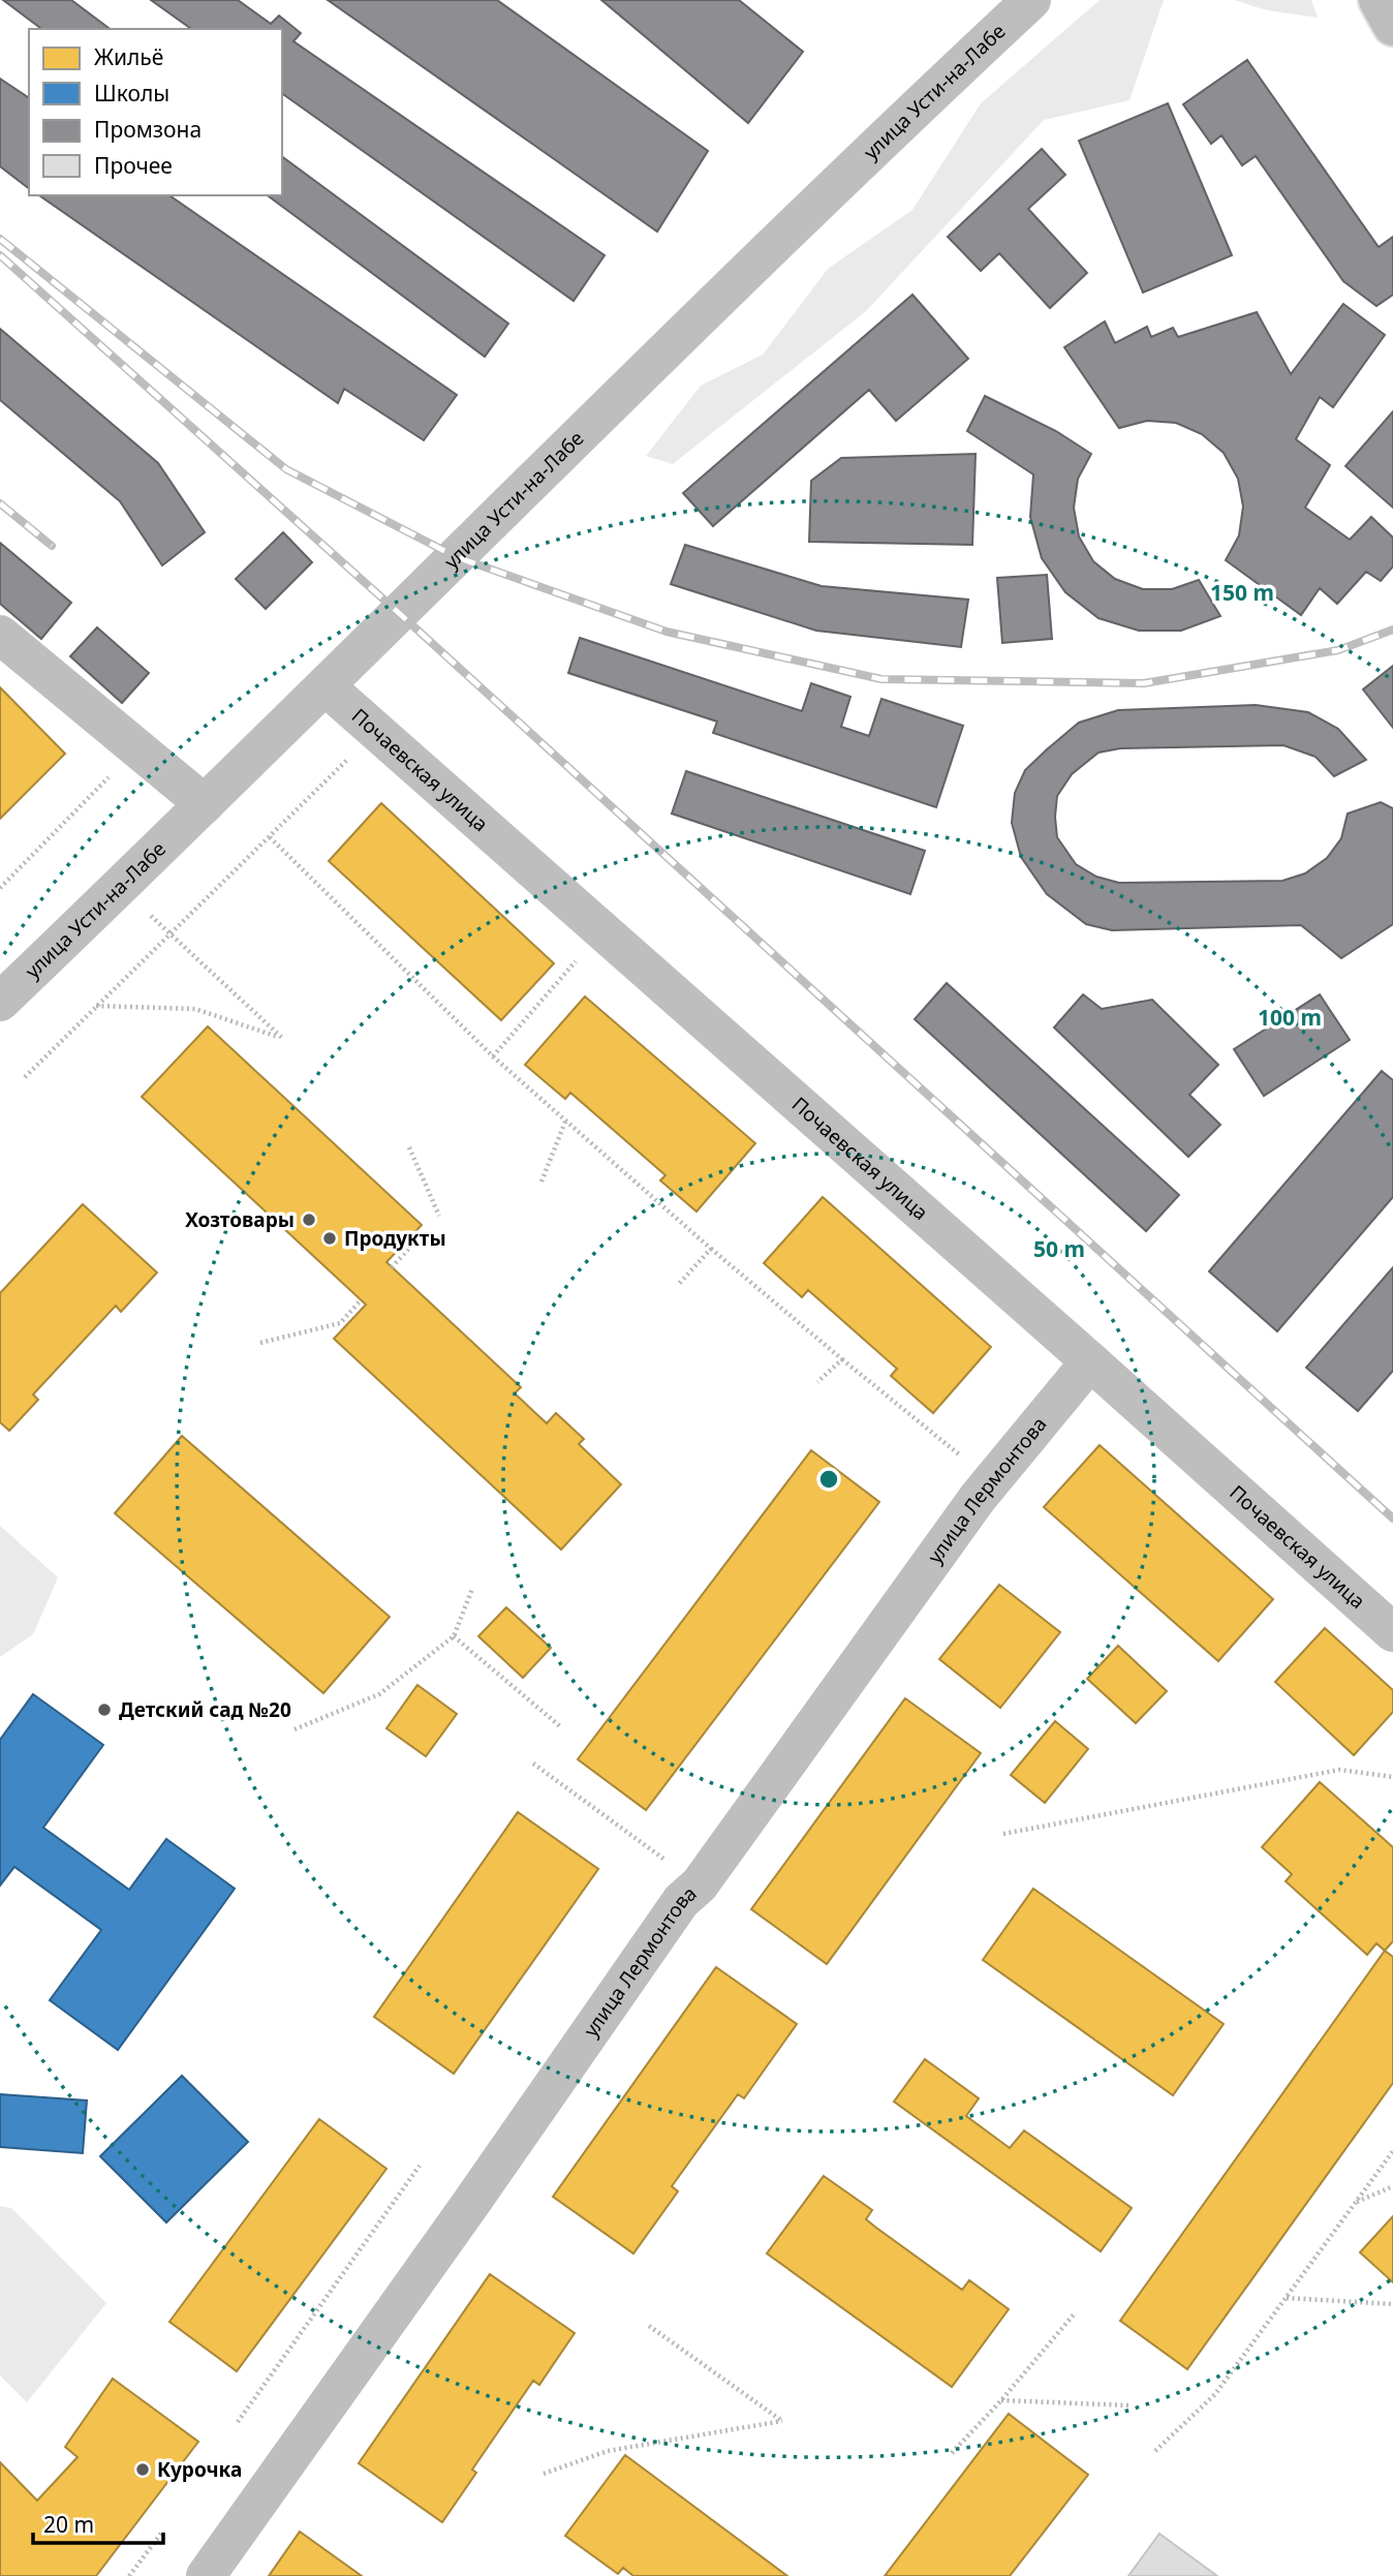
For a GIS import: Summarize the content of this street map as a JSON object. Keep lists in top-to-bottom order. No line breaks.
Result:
{"streets":{"street":["улица Усти-на-Лабе","Почаевская улица","улица Лермонтова"]},"crossings":[["улица Усти-на-Лабе","Почаевская улица"],["Почаевская улица","улица Лермонтова"]],"places":["Хозтовары","Продукты","Детский сад №20","Курочка"],"legend":["Жильё","Школы","Промзона","Прочее"],"scale_bar":"20 m","rings":["150 m","100 m","50 m"]}
